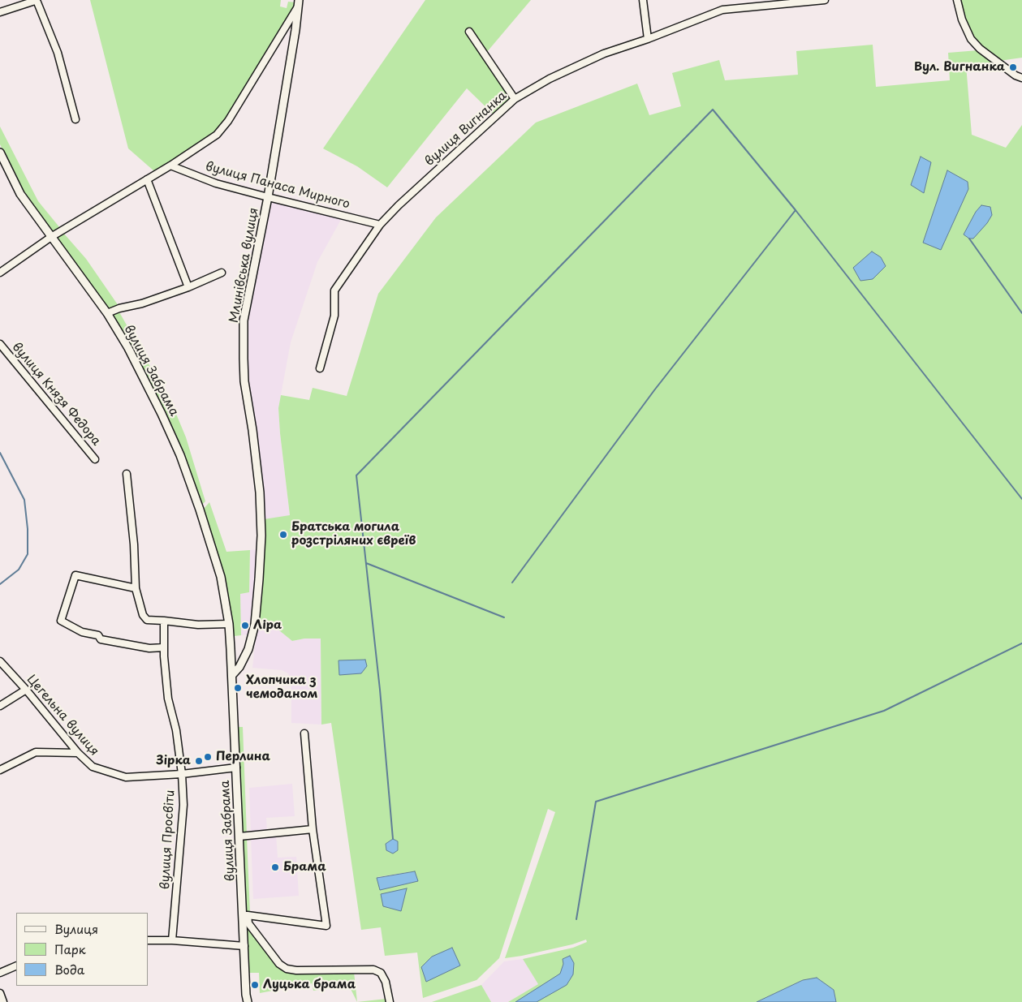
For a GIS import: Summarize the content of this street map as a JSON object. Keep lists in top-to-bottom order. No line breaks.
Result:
{"streets":{"main road":["Млинівська вулиця","вулиця Забрама"],"street":["вулиця Вигнанка","вулиця Панаса Мирного","вулиця Князя Федора","Цегельна вулиця","вулиця Просвіти"]},"crossings":[["вулиця Вигнанка","вулиця Панаса Мирного"],["вулиця Панаса Мирного","Млинівська вулиця"],["вулиця Панаса Мирного","вулиця Забрама"],["Млинівська вулиця","вулиця Забрама"],["вулиця Забрама","Цегельна вулиця"],["Цегельна вулиця","вулиця Просвіти"]],"places":["Вул. Вигнанка","Братська могила розстріляних євреїв","Ліра","Хлопчика з чемоданом","Перлина","Зірка","Брама","Луцька брама"],"legend":["Вулиця","Парк","Вода"]}
